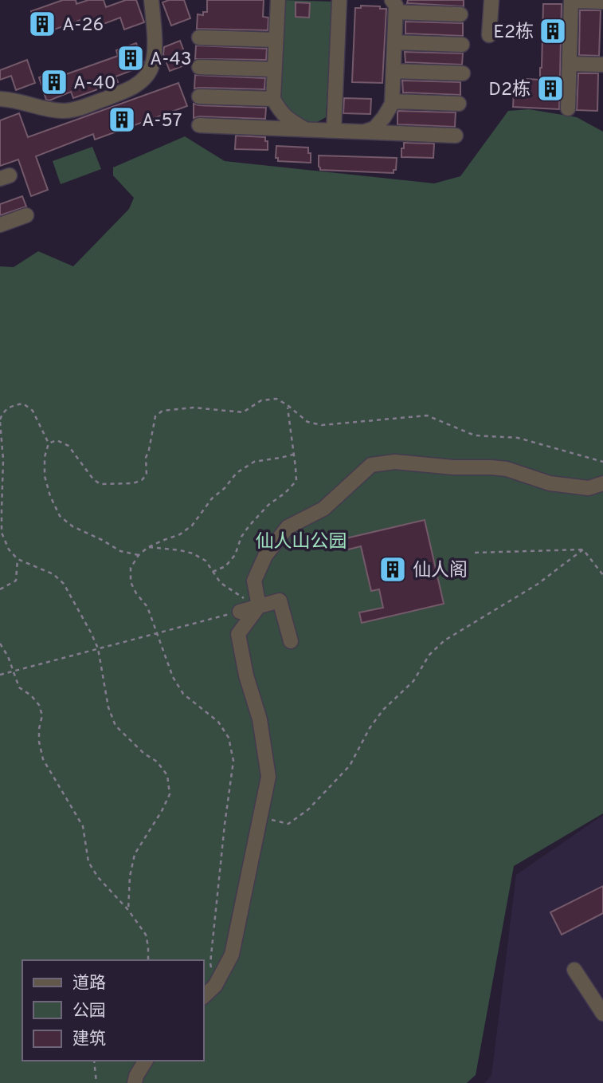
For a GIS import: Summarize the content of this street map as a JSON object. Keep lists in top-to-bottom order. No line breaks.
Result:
{"parks":["仙人山公园"],"places":{"building":["A-26","E2栋","A-43","A-40","D2栋","A-57","仙人阁"]},"legend":["道路","公园","建筑"]}
